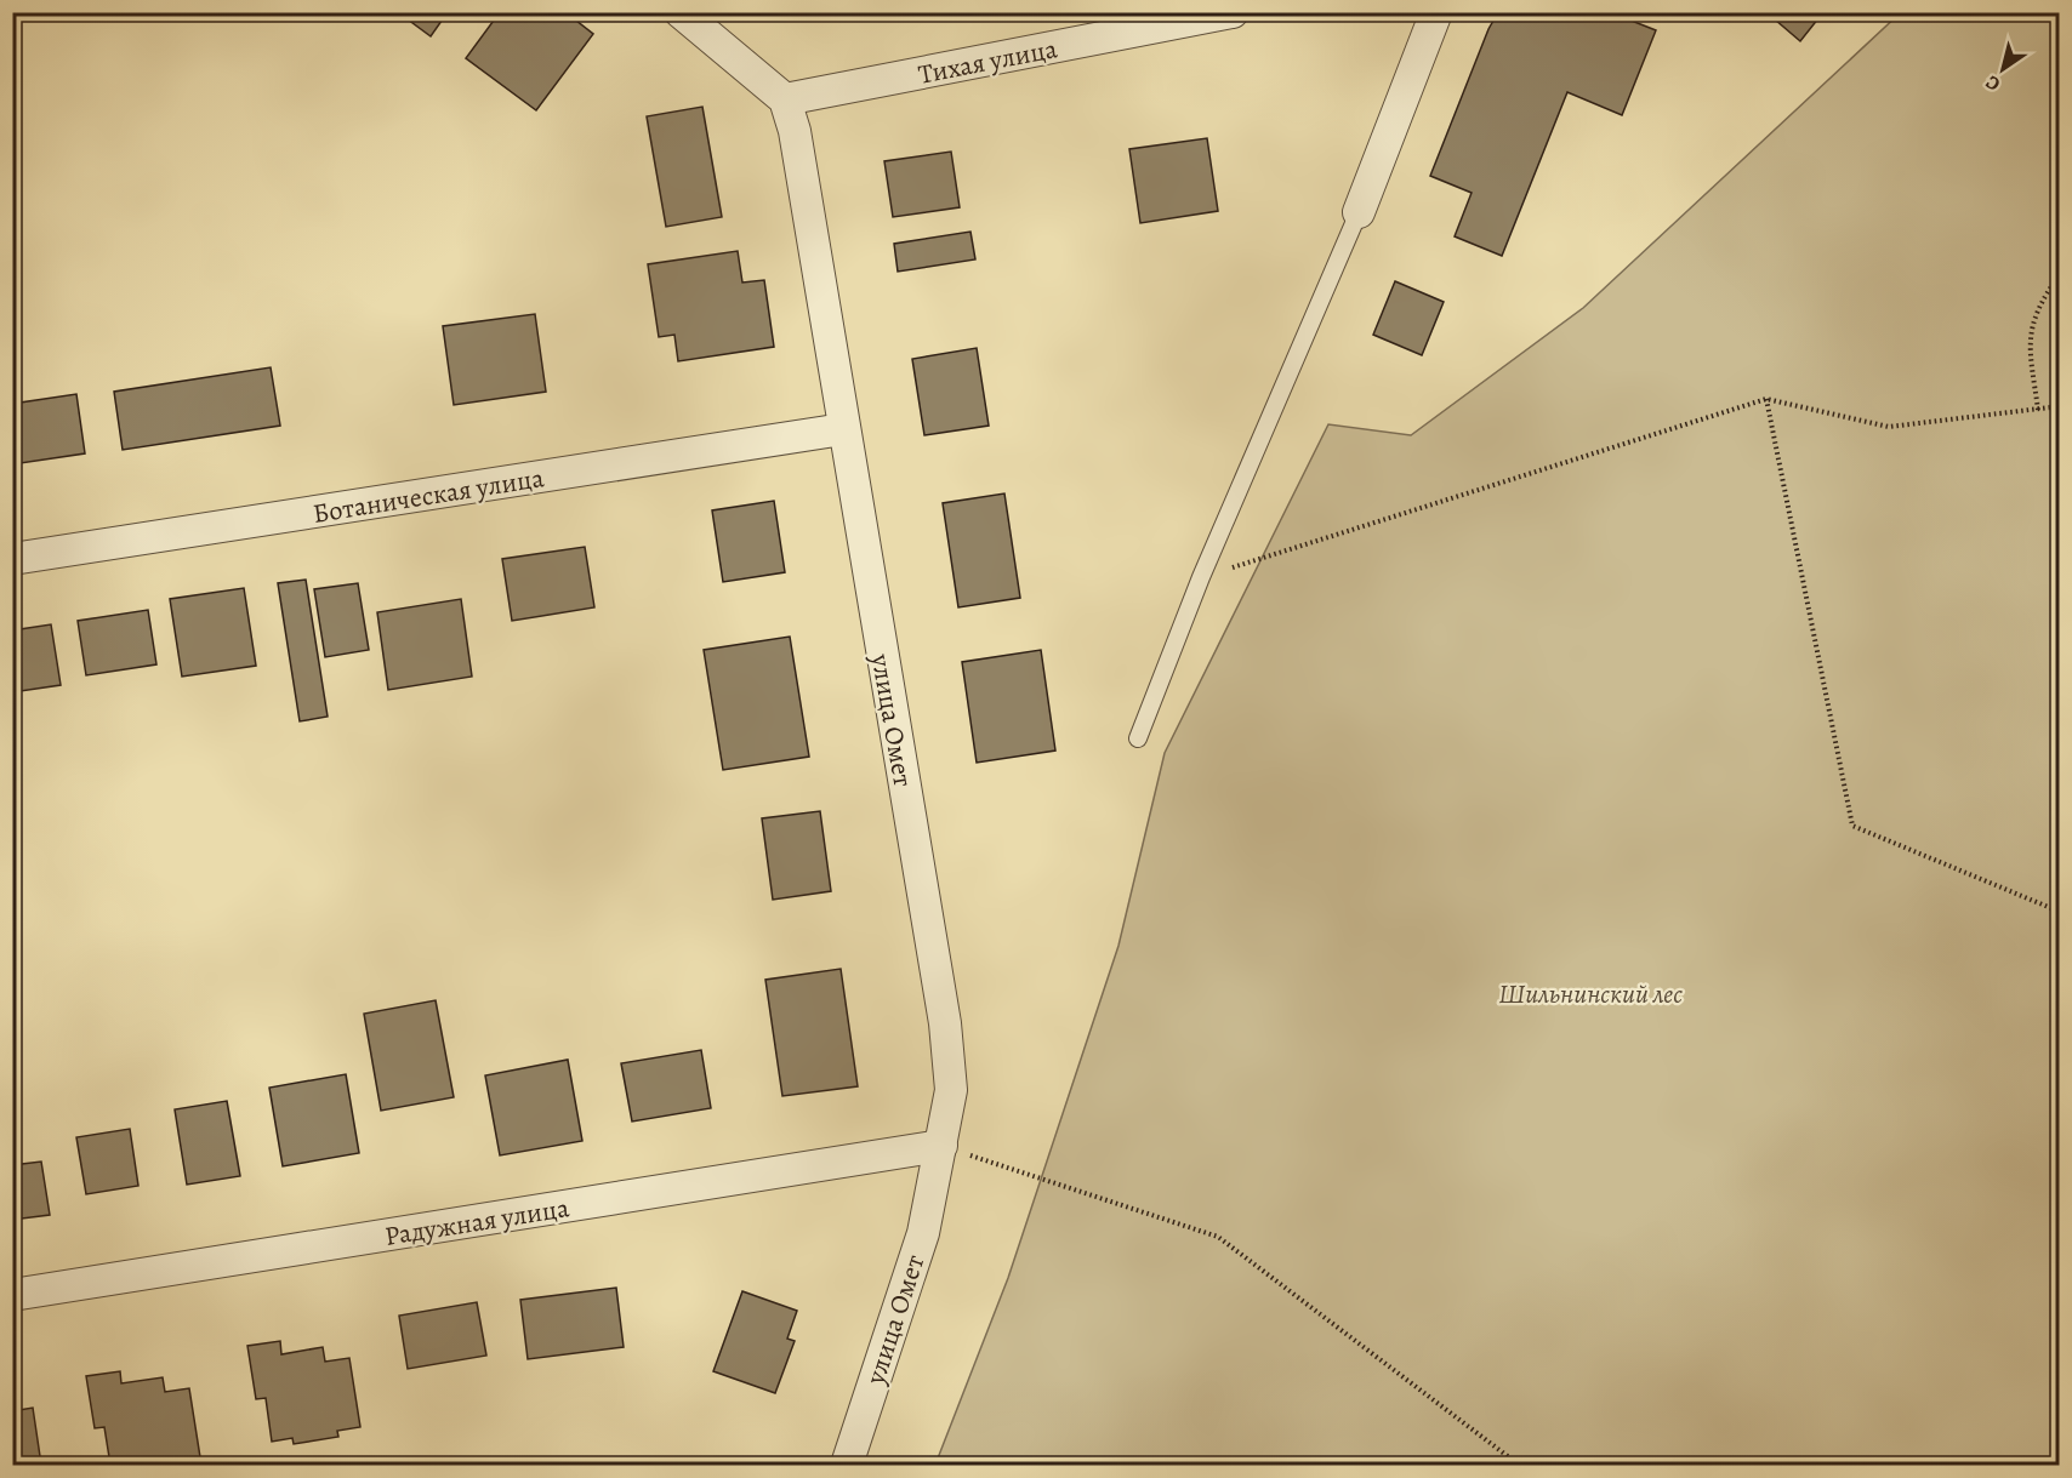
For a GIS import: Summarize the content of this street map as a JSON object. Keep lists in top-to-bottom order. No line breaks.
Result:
{"streets":{"street":["Тихая улица","Ботаническая улица","улица Омет","Радужная улица"]},"crossings":[["Тихая улица","улица Омет"],["Ботаническая улица","улица Омет"],["улица Омет","Радужная улица"]],"parks":["Шильнинский лес"],"north":"bottom left"}
